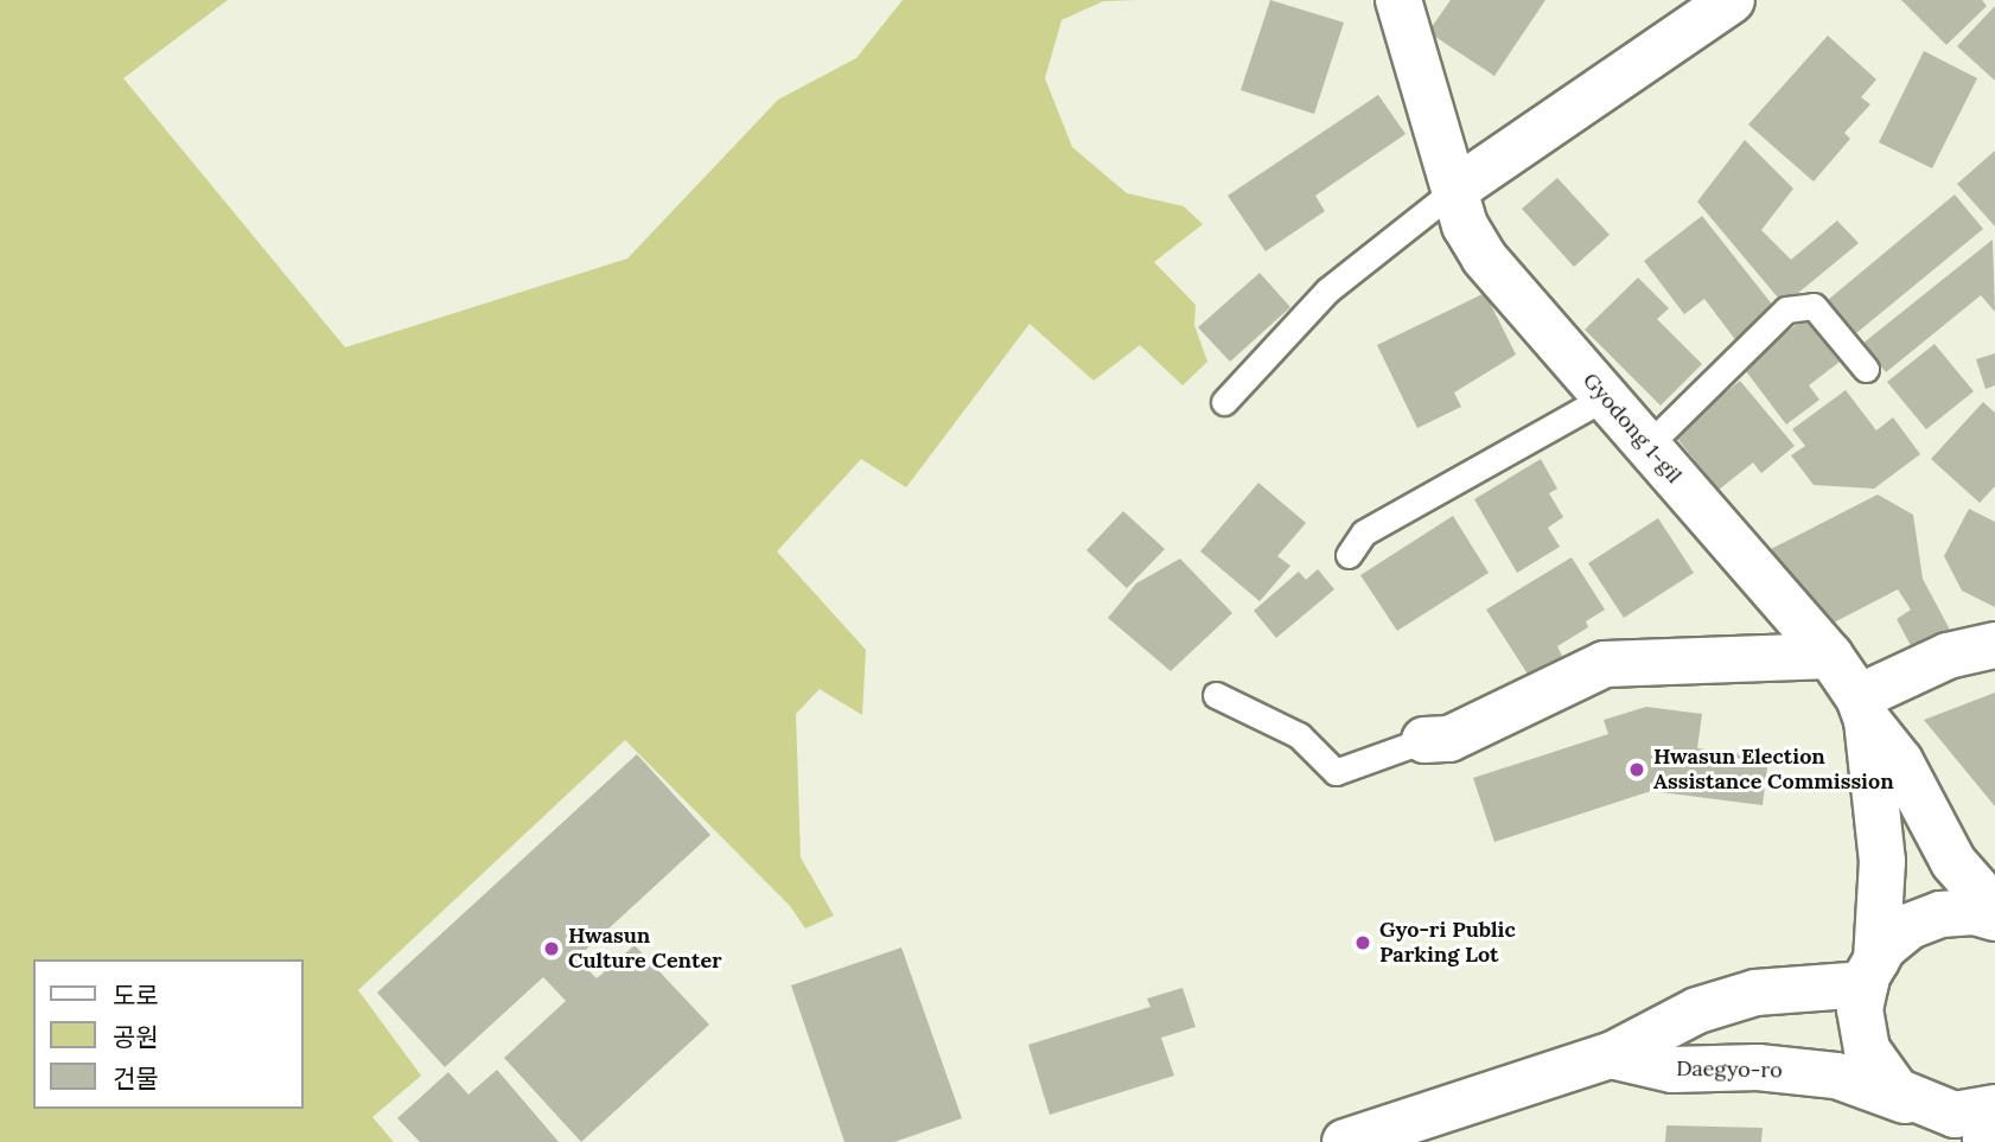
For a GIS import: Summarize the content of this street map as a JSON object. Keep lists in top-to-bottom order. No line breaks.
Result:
{"streets":{"street":["Gyodong 1-gil","Daegyo-ro"]},"places":["Hwasun Election Assistance Commission","Gyo-ri Public Parking Lot","Hwasun Culture Center"],"legend":["도로","공원","건물"]}
